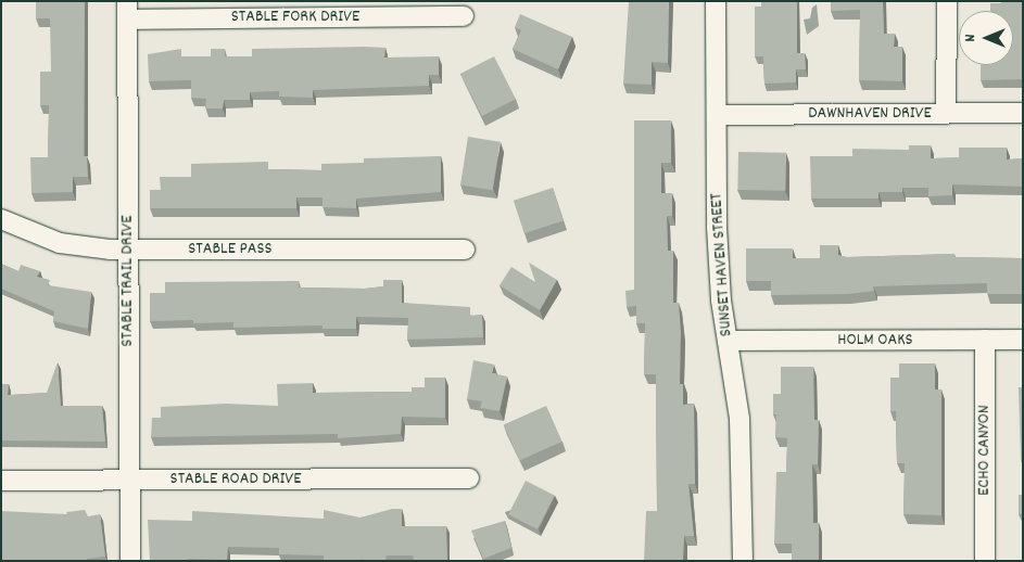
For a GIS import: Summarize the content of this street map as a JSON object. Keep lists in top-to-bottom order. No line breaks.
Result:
{"streets":{"street":["STABLE FORK DRIVE","DAWNHAVEN DRIVE","STABLE PASS","SUNSET HAVEN STREET","STABLE TRAIL DRIVE","HOLM OAKS","ECHO CANYON","STABLE ROAD DRIVE"]},"crossings":[["STABLE FORK DRIVE","STABLE TRAIL DRIVE"],["DAWNHAVEN DRIVE","SUNSET HAVEN STREET"],["STABLE PASS","STABLE TRAIL DRIVE"],["SUNSET HAVEN STREET","HOLM OAKS"],["STABLE TRAIL DRIVE","STABLE ROAD DRIVE"],["HOLM OAKS","ECHO CANYON"]],"north":"left"}
